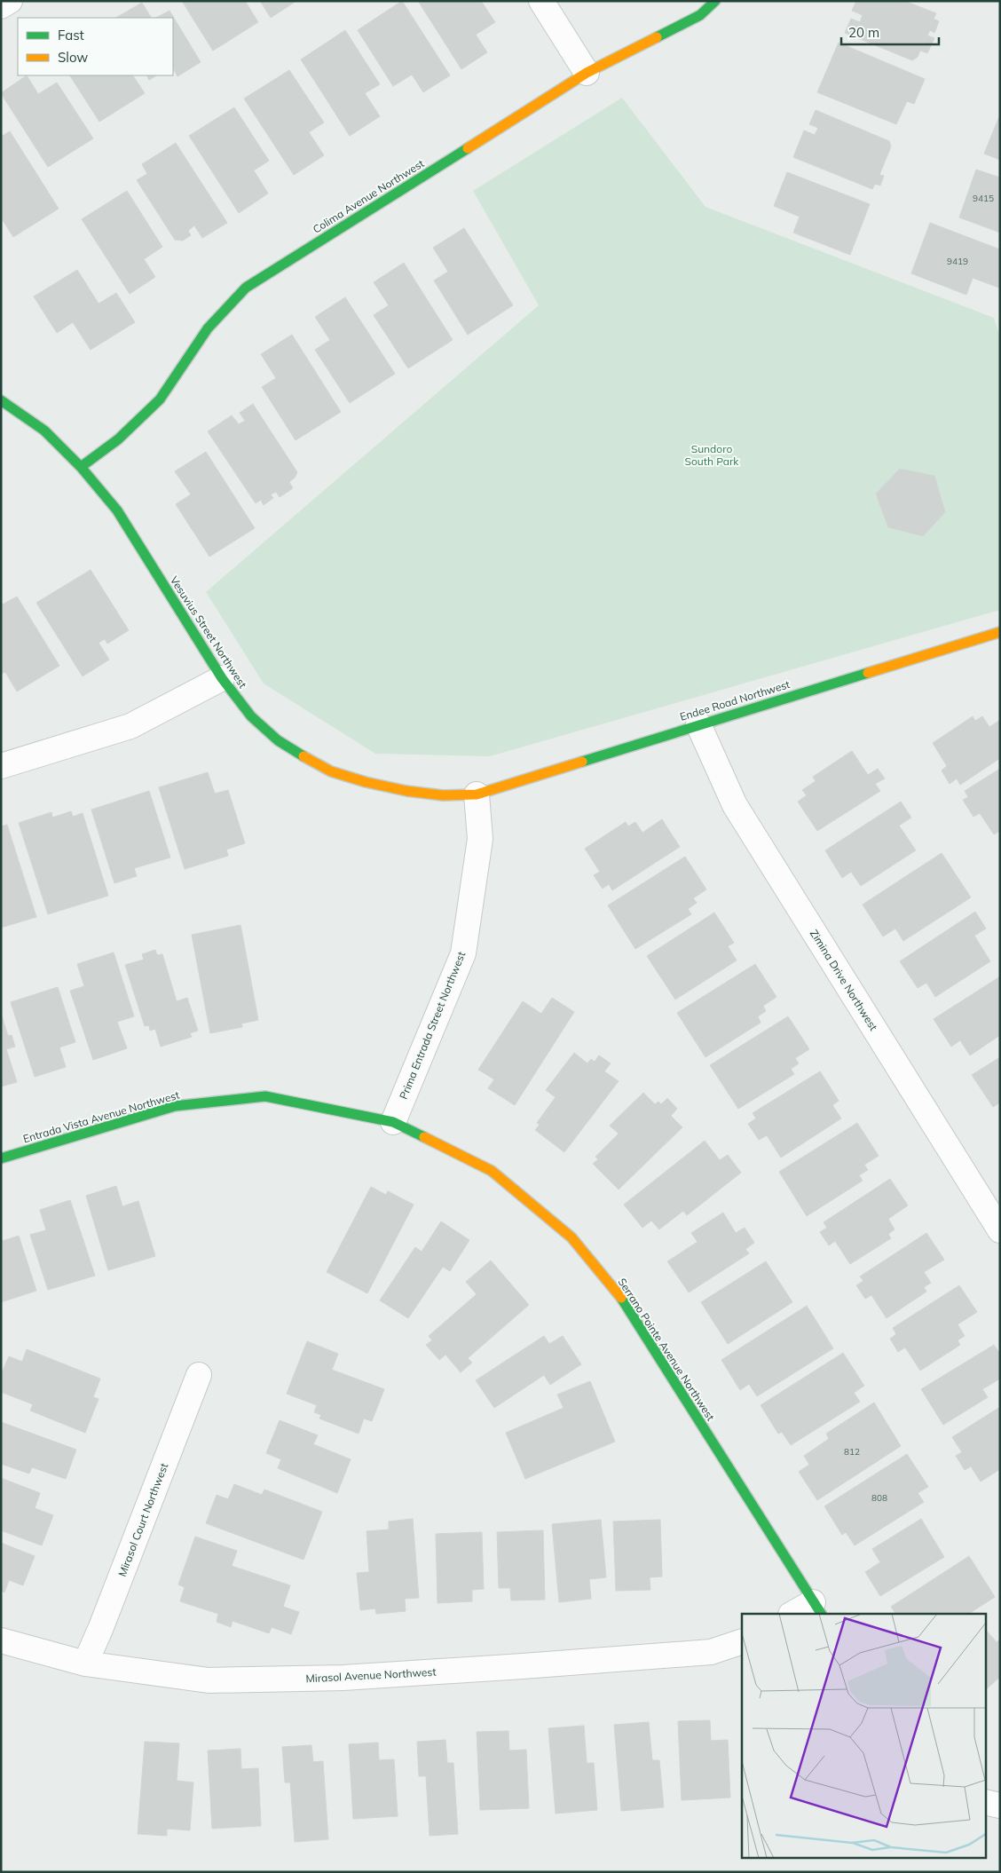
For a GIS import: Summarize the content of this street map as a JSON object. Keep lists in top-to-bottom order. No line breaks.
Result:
{"streets":{"street":["Colima Avenue Northwest","Vesuvius Street Northwest","Endee Road Northwest","Zimina Drive Northwest","Prima Entrada Street Northwest","Entrada Vista Avenue Northwest","Serrano Pointe Avenue Northwest","Mirasol Court Northwest","Mirasol Avenue Northwest"]},"crossings":[["Colima Avenue Northwest","Vesuvius Street Northwest"],["Vesuvius Street Northwest","Endee Road Northwest"],["Vesuvius Street Northwest","Prima Entrada Street Northwest"],["Endee Road Northwest","Zimina Drive Northwest"],["Endee Road Northwest","Prima Entrada Street Northwest"],["Prima Entrada Street Northwest","Entrada Vista Avenue Northwest"],["Prima Entrada Street Northwest","Serrano Pointe Avenue Northwest"],["Entrada Vista Avenue Northwest","Serrano Pointe Avenue Northwest"],["Mirasol Court Northwest","Mirasol Avenue Northwest"]],"parks":["Sundoro South Park"],"house_numbers":["9415","9419","812","808"],"legend":["Fast","Slow"],"scale_bar":"20 m"}
